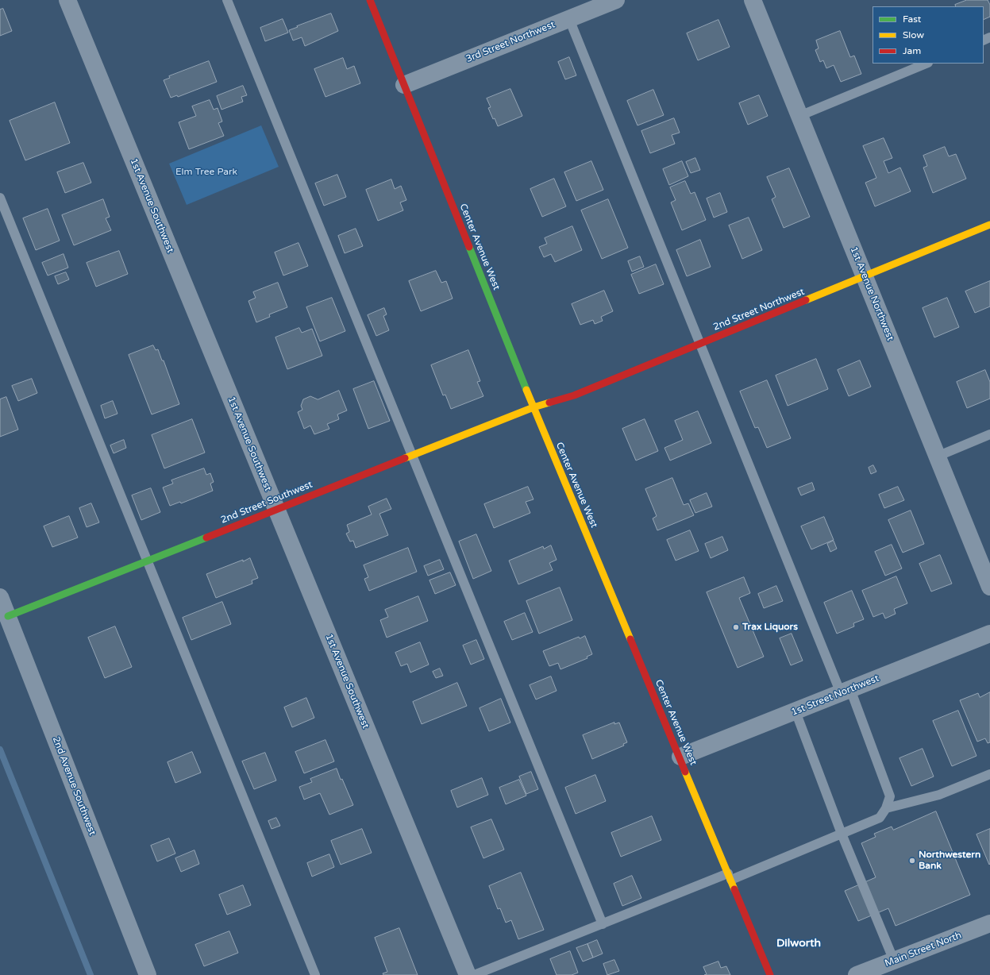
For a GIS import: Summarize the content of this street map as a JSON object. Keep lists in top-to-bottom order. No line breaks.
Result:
{"streets":{"street":["3rd Street Northwest","1st Avenue Southwest","Center Avenue West","1st Avenue Northwest","2nd Street Northwest","2nd Street Southwest","1st Street Northwest","2nd Avenue Southwest","Main Street North"]},"crossings":[["3rd Street Northwest","Center Avenue West"],["1st Avenue Southwest","2nd Street Southwest"],["Center Avenue West","2nd Street Northwest"],["Center Avenue West","2nd Street Southwest"],["Center Avenue West","1st Street Northwest"],["1st Avenue Northwest","2nd Street Northwest"],["2nd Street Northwest","2nd Street Southwest"],["2nd Street Southwest","2nd Avenue Southwest"]],"districts":["Dilworth"],"parks":["Elm Tree Park"],"places":["Trax Liquors","Northwestern Bank"],"legend":["Fast","Slow","Jam"]}
